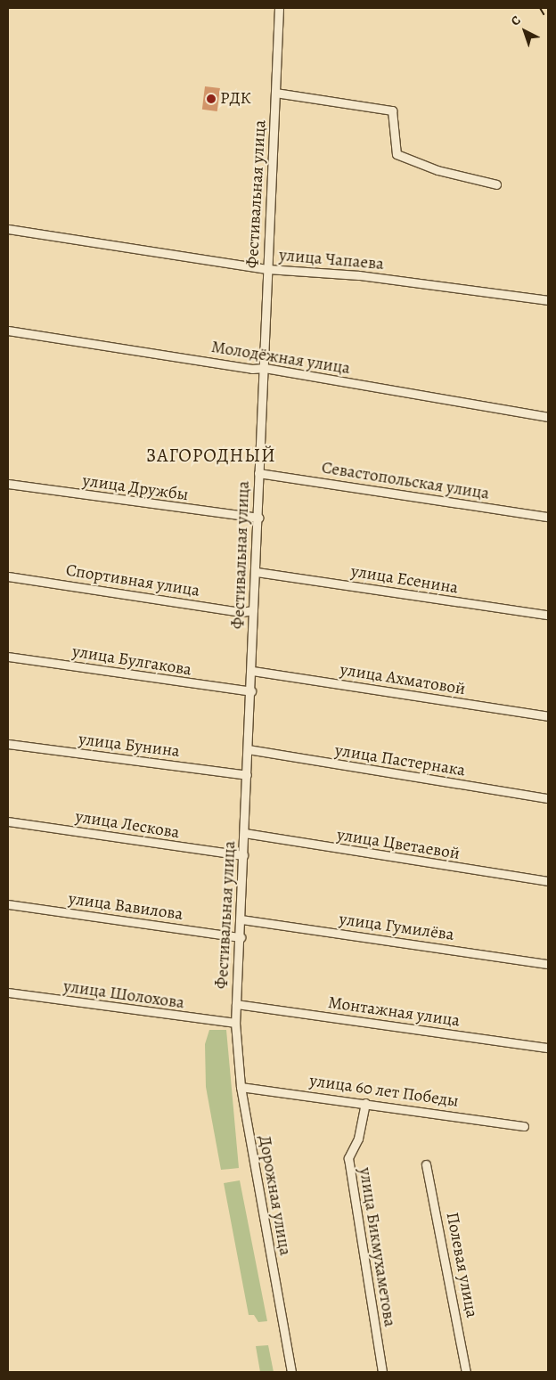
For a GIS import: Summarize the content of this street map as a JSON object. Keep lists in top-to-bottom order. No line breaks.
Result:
{"streets":{"street":["Фестивальная улица","улица Чапаева","Молодёжная улица","Севастопольская улица","улица Дружбы","улица Есенина","Спортивная улица","улица Булгакова","улица Ахматовой","улица Бунина","улица Пастернака","улица Лескова","улица Цветаевой","улица Вавилова","улица Гумилёва","улица Шолохова","Монтажная улица","улица 60 лет Победы","Дорожная улица","улица Бикмухаметова","Полевая улица"]},"crossings":[["Фестивальная улица","улица Чапаева"],["Фестивальная улица","Молодёжная улица"],["Фестивальная улица","Севастопольская улица"],["Фестивальная улица","улица Дружбы"],["Фестивальная улица","улица Есенина"],["Фестивальная улица","Спортивная улица"],["Фестивальная улица","улица Булгакова"],["Фестивальная улица","улица Ахматовой"],["Фестивальная улица","улица Бунина"],["Фестивальная улица","улица Пастернака"],["Фестивальная улица","улица Лескова"],["Фестивальная улица","улица Цветаевой"],["Фестивальная улица","улица Вавилова"],["Фестивальная улица","улица Гумилёва"],["Фестивальная улица","улица Шолохова"],["Фестивальная улица","Монтажная улица"],["Фестивальная улица","Дорожная улица"],["улица Шолохова","Дорожная улица"],["улица 60 лет Победы","Дорожная улица"],["улица 60 лет Победы","улица Бикмухаметова"]],"districts":["ЗАГОРОДНЫЙ"],"places":["РДК"],"north":"top left"}
